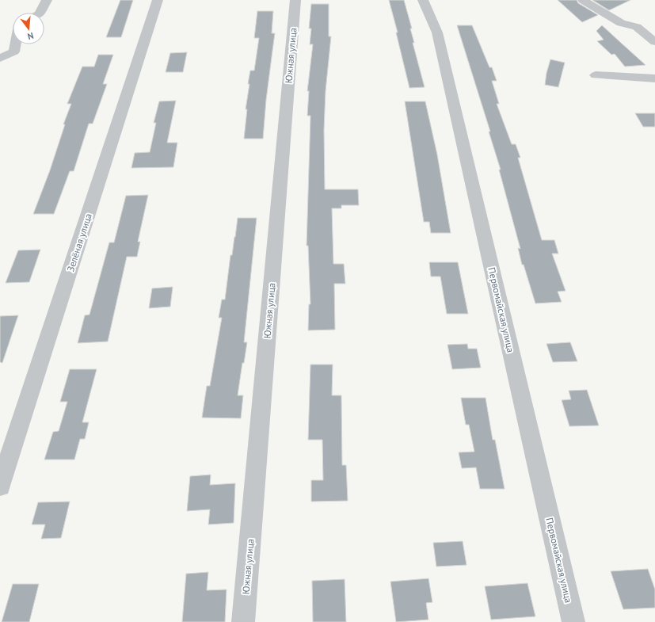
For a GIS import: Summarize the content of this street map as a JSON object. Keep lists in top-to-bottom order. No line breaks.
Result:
{"streets":{"street":["Южная улица","Зелёная улица","Первомайская улица"]},"north":"bottom"}
